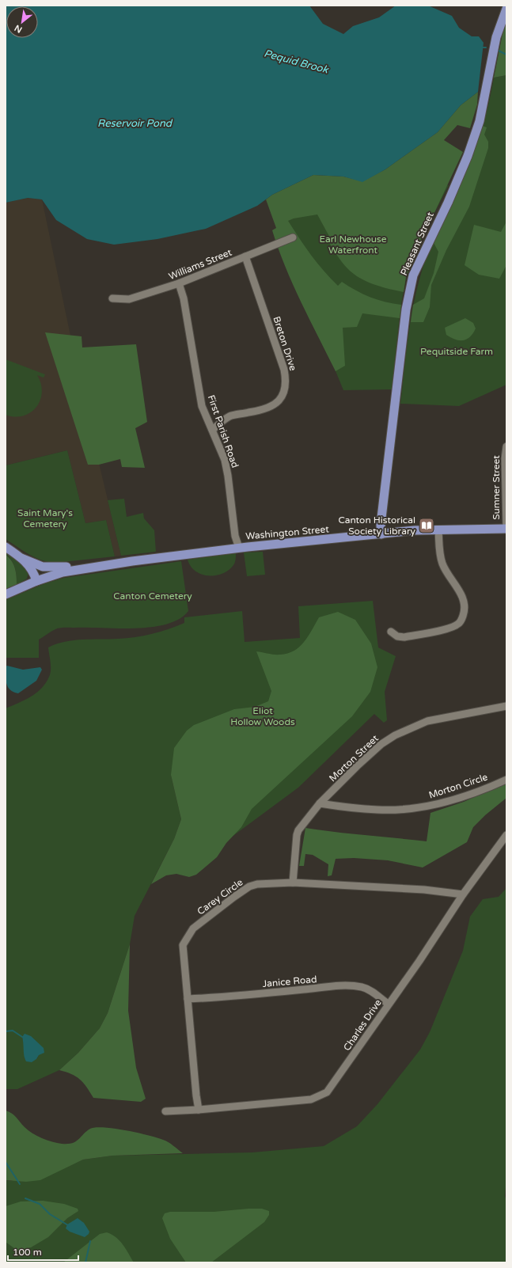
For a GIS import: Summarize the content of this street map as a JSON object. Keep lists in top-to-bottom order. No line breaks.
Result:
{"streets":{"main road":["Pleasant Street","Washington Street"],"street":["Williams Street","Breton Drive","First Parish Road","Sumner Street","Morton Street","Morton Circle","Carey Circle","Janice Road","Charles Drive"]},"crossings":[["Pleasant Street","Washington Street"],["Williams Street","Breton Drive"],["Williams Street","First Parish Road"],["Breton Drive","First Parish Road"],["First Parish Road","Washington Street"],["Sumner Street","Washington Street"],["Morton Street","Morton Circle"],["Morton Street","Carey Circle"],["Carey Circle","Janice Road"],["Carey Circle","Charles Drive"],["Janice Road","Charles Drive"]],"water":["Pequid Brook","Reservoir Pond"],"parks":["Earl Newhouse Waterfront","Pequitside Farm","Saint Mary's Cemetery","Canton Cemetery","Eliot Hollow Woods"],"places":{"library":["Canton Historical Society Library"]},"scale_bar":"100 m","north":"bottom left"}
